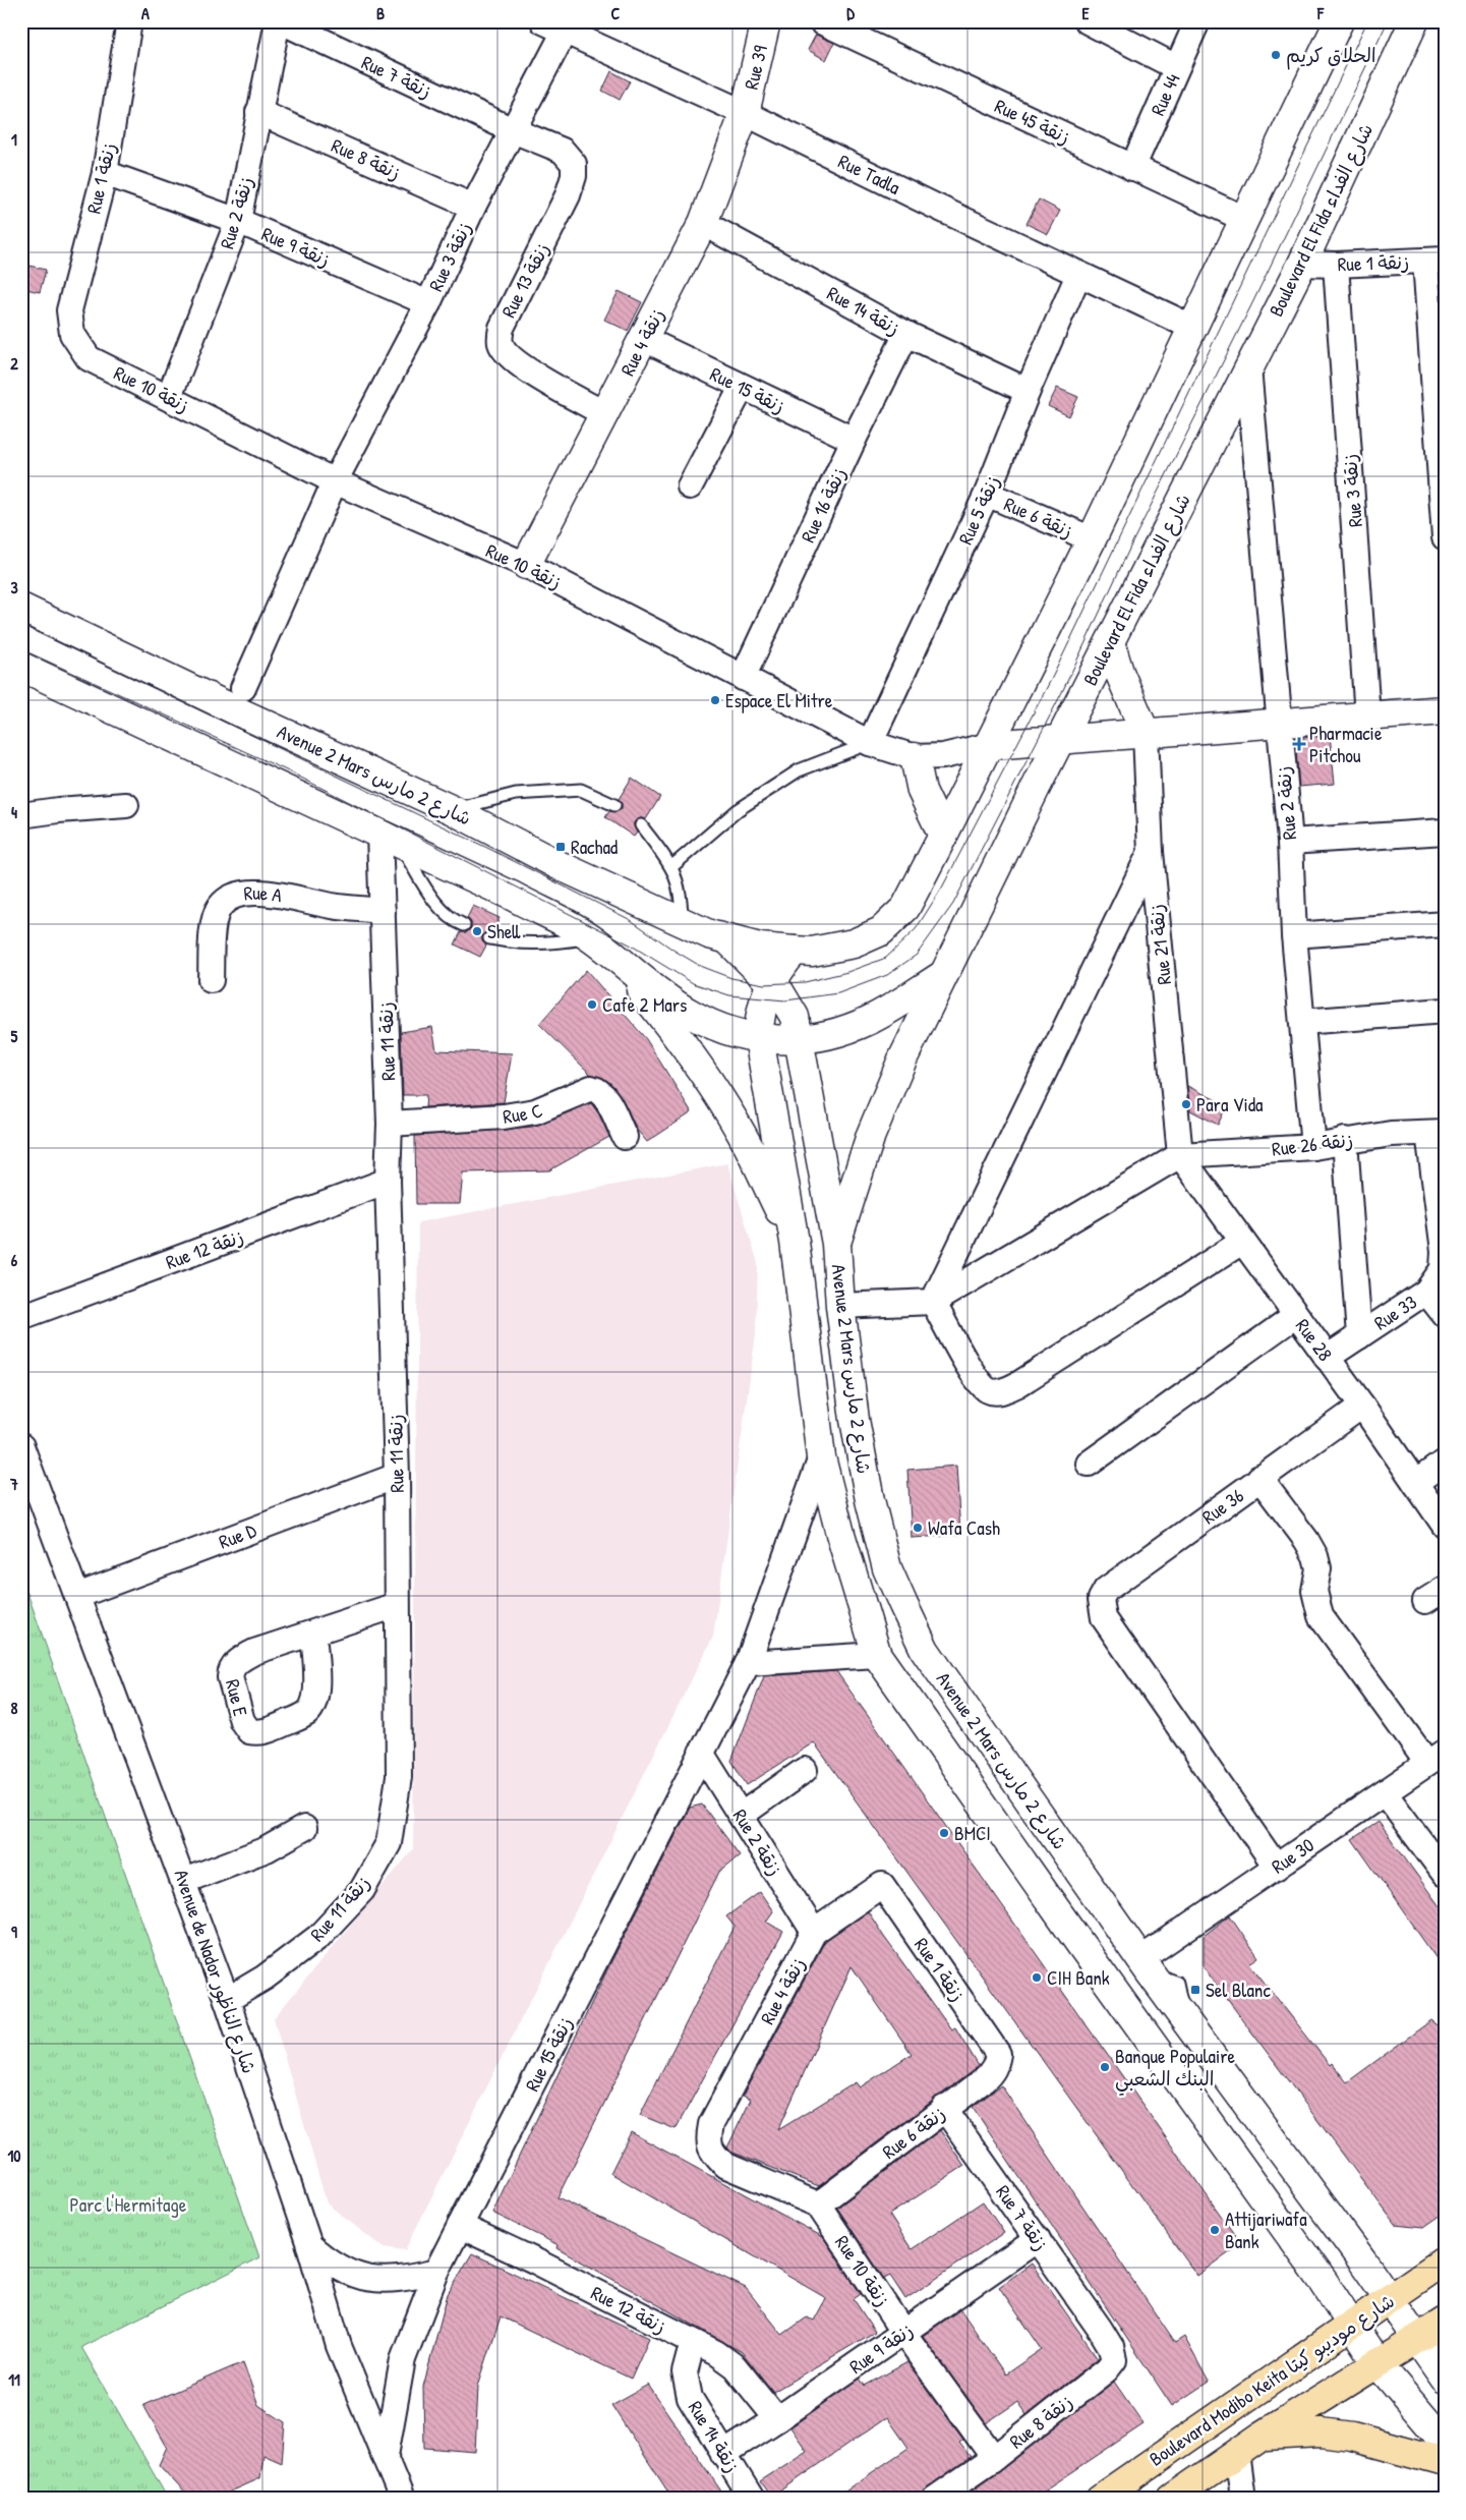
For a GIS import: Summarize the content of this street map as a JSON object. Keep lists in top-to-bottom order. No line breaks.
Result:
{"streets":{"main road":["Rue 39","Boulevard El Fida شارع الفداء","Rue 4 زنقة","Avenue 2 Mars شارع 2 مارس","Boulevard Modibo Keita شارع موديبو كيتا"],"street":["Rue 7 زنقة","Rue 44","Rue 45 زنقة","Rue 8 زنقة","Rue Tadla","Rue 1 زنقة","Rue 2 زنقة","Rue 9 زنقة","Rue 3 زنقة","Rue 13 زنقة","Rue 14 زنقة","Rue 10 زنقة","Rue 15 زنقة","Rue 16 زنقة","Rue 5 زنقة","Rue 6 زنقة","Rue A","Rue 21 زنقة","Rue 11 زنقة","Rue C","Rue 26 زنقة","Rue 12 زنقة","Rue 33","Rue 28","Rue 36","Rue D","Rue 30","Avenue de Nador شارع الناظور"]},"crossings":[["Rue 39","Rue Tadla"],["Rue 39","Rue 4 زنقة"],["Rue 7 زنقة","Rue 8 زنقة"],["Rue 7 زنقة","Rue 2 زنقة"],["Rue 7 زنقة","Rue 9 زنقة"],["Rue 7 زنقة","Rue 3 زنقة"],["Rue 7 زنقة","Rue 13 زنقة"],["Rue 7 زنقة","Rue 6 زنقة"],["Rue 44","Rue 45 زنقة"],["Rue 8 زنقة","Rue 2 زنقة"],["Rue 8 زنقة","Rue 3 زنقة"],["Rue 8 زنقة","Rue 10 زنقة"],["Rue Tadla","Rue 3 زنقة"],["Rue Tadla","Rue 4 زنقة"],["Rue Tadla","Rue 5 زنقة"],["Rue 1 زنقة","Boulevard El Fida شارع الفداء"],["Rue 1 زنقة","Rue 9 زنقة"],["Rue 1 زنقة","Rue 3 زنقة"],["Rue 1 زنقة","Rue 4 زنقة"],["Rue 1 زنقة","Rue 10 زنقة"],["Rue 1 زنقة","Rue 6 زنقة"],["Rue 2 زنقة","Boulevard El Fida شارع الفداء"],["Rue 2 زنقة","Rue 9 زنقة"],["Rue 2 زنقة","Rue 4 زنقة"],["Rue 2 زنقة","Rue 10 زنقة"],["Rue 2 زنقة","Rue 15 زنقة"],["Rue 2 زنقة","Rue 26 زنقة"],["Boulevard El Fida شارع الفداء","Avenue 2 Mars شارع 2 مارس"],["Rue 9 زنقة","Rue 3 زنقة"],["Rue 9 زنقة","Rue 14 زنقة"],["Rue 9 زنقة","Rue 10 زنقة"],["Rue 9 زنقة","Rue 12 زنقة"],["Rue 3 زنقة","Rue 13 زنقة"],["Rue 3 زنقة","Rue 10 زنقة"],["Rue 13 زنقة","Rue 4 زنقة"],["Rue 14 زنقة","Rue 4 زنقة"],["Rue 14 زنقة","Rue 16 زنقة"],["Rue 14 زنقة","Rue 5 زنقة"],["Rue 14 زنقة","Rue 12 زنقة"],["Rue 4 زنقة","Rue 10 زنقة"],["Rue 4 زنقة","Rue 15 زنقة"],["Rue 4 زنقة","Rue 6 زنقة"],["Rue 10 زنقة","Rue 16 زنقة"],["Rue 10 زنقة","Rue 5 زنقة"],["Rue 10 زنقة","Rue 6 زنقة"],["Rue 15 زنقة","Rue 16 زنقة"],["Rue 15 زنقة","Avenue 2 Mars شارع 2 مارس"],["Rue 15 زنقة","Rue 12 زنقة"],["Rue 15 زنقة","Avenue de Nador شارع الناظور"],["Rue 5 زنقة","Rue 6 زنقة"],["Avenue 2 Mars شارع 2 مارس","Rue 30"],["Avenue 2 Mars شارع 2 مارس","Boulevard Modibo Keita شارع موديبو كيتا"],["Rue A","Rue 11 زنقة"],["Rue 21 زنقة","Rue 26 زنقة"],["Rue 21 زنقة","Rue 28"],["Rue 11 زنقة","Rue C"],["Rue 11 زنقة","Rue 12 زنقة"],["Rue 11 زنقة","Rue D"],["Rue 11 زنقة","Avenue de Nador شارع الناظور"],["Rue 26 زنقة","Rue 28"],["Rue 33","Rue 28"],["Rue 28","Rue 36"],["Rue 36","Rue 30"],["Rue D","Avenue de Nador شارع الناظور"]],"parks":["Parc l'Hermitage"],"places":{"other":["الحلاق كريم","Espace El Mitre","Shell","Cafe 2 Mars","Para Vida","Wafa Cash","BMCI","CIH Bank","Banque Populaire البنك الشعبي","Attijariwafa Bank"],"health":["Pharmacie Pitchou"],"transit":["Rachad","Sel Blanc"]},"grid":{"columns":["A","B","C","D","E","F"],"rows":["1","2","3","4","5","6","7","8","9","10","11"]}}
